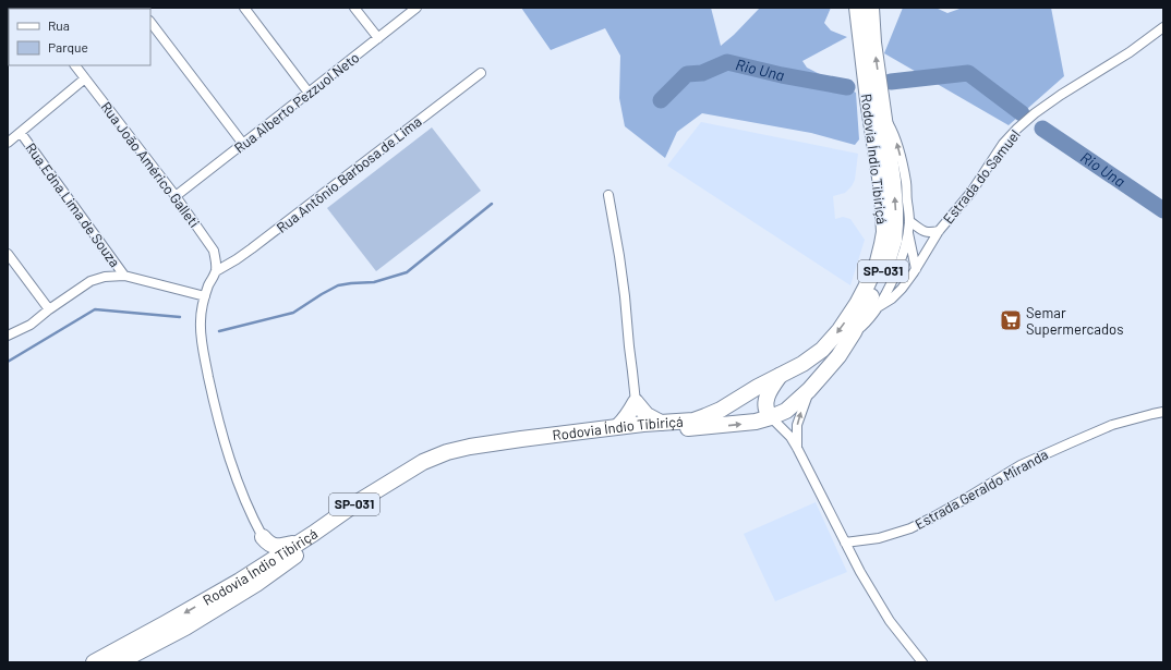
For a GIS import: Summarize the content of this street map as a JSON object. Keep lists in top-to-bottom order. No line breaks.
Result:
{"streets":{"highway":["Rodovia Índio Tibiriçá","SP-031"],"street":["Rua Alberto Pezzuol Neto","Rua João Américo Galleti","Rua Antônio Barbosa de Lima","Estrada do Samuel","Rua Edna Lima de Souza","Estrada Geraldo Miranda"]},"crossings":[["Rua Alberto Pezzuol Neto","Rua João Américo Galleti"],["Rua João Américo Galleti","Rua Antônio Barbosa de Lima"]],"water":["Rio Una"],"places":{"supermarket":["Semar Supermercados"]},"legend":["Rua","Parque"]}
